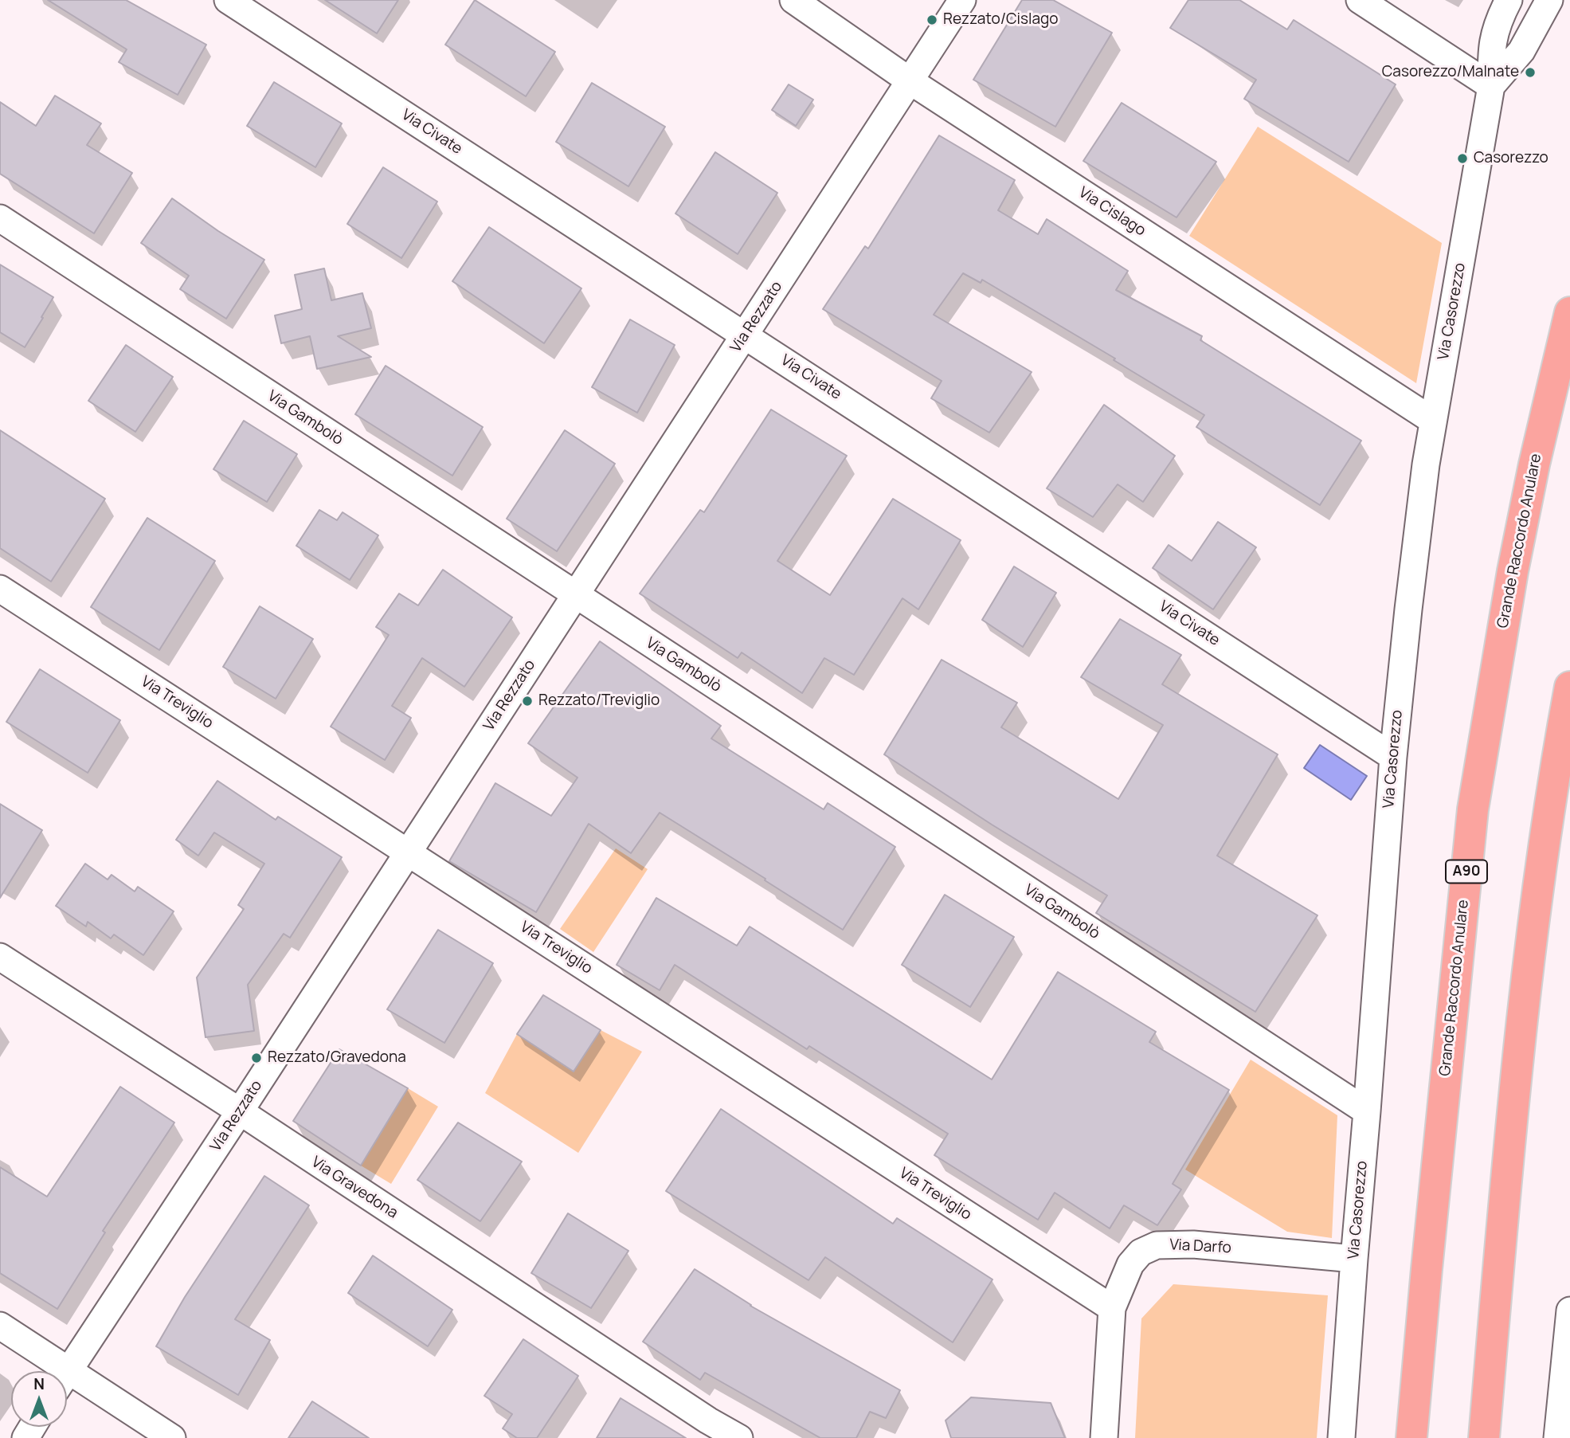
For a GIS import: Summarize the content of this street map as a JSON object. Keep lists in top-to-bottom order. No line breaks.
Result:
{"streets":{"highway":["Grande Raccordo Anulare","A90"],"street":["Via Civate","Via Cislago","Via Casorezzo","Via Rezzato","Via Gambolò","Via Treviglio","Via Gravedona","Via Darfo"]},"crossings":[["Via Civate","Via Casorezzo"],["Via Civate","Via Rezzato"],["Via Cislago","Via Casorezzo"],["Via Cislago","Via Rezzato"],["Via Casorezzo","Via Gambolò"],["Via Casorezzo","Via Darfo"],["Via Rezzato","Via Gambolò"],["Via Rezzato","Via Treviglio"],["Via Rezzato","Via Gravedona"],["Via Treviglio","Via Darfo"]],"places":["Rezzato/Cislago","Casorezzo/Malnate","Casorezzo","Rezzato/Treviglio","Rezzato/Gravedona"],"north":"top"}
